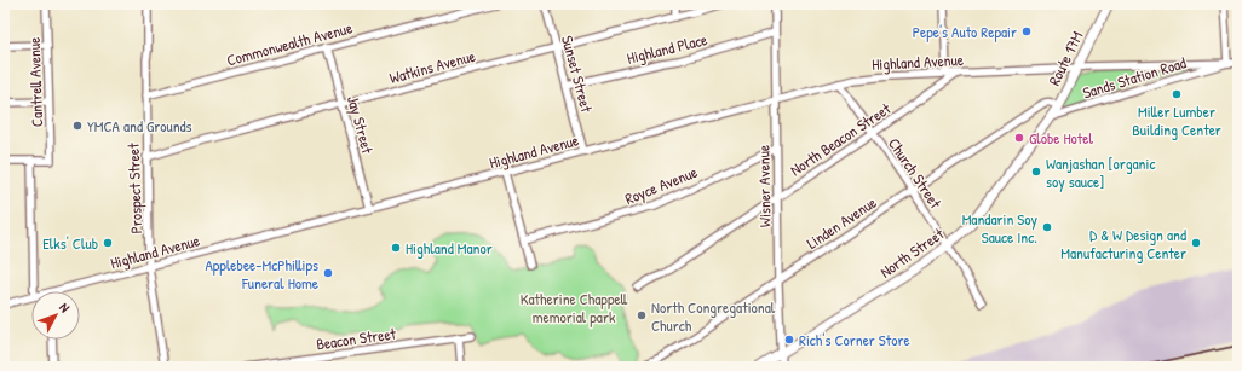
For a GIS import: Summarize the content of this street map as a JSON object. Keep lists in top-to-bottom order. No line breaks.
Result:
{"streets":{"main road":["Route 17M","North Street"],"street":["Commonwealth Avenue","Highland Place","Highland Avenue","Watkins Avenue","Sunset Street","Sands Station Road","Cantrell Avenue","Jay Street","North Beacon Street","Church Street","Royce Avenue","Wisner Avenue","Prospect Street","Linden Avenue","Beacon Street"]},"crossings":[["Commonwealth Avenue","Jay Street"],["Commonwealth Avenue","Prospect Street"],["Highland Place","Sunset Street"],["Highland Place","Wisner Avenue"],["Route 17M","Highland Avenue"],["Route 17M","Sands Station Road"],["Route 17M","Linden Avenue"],["Route 17M","North Street"],["Highland Avenue","Sunset Street"],["Highland Avenue","Sands Station Road"],["Highland Avenue","Jay Street"],["Highland Avenue","North Beacon Street"],["Highland Avenue","Church Street"],["Highland Avenue","Wisner Avenue"],["Highland Avenue","Prospect Street"],["Watkins Avenue","Sunset Street"],["Watkins Avenue","Jay Street"],["Watkins Avenue","Prospect Street"],["Sands Station Road","North Street"],["North Beacon Street","Church Street"],["North Beacon Street","Wisner Avenue"],["Church Street","Linden Avenue"],["Church Street","North Street"],["Royce Avenue","Wisner Avenue"],["Wisner Avenue","Linden Avenue"],["Wisner Avenue","North Street"]],"parks":["Katherine Chappell memorial park"],"places":["Pepe's Auto Repair","Miller Lumber Building Center","YMCA and Grounds","Globe Hotel","Wanjashan [organic soy sauce]","Mandarin Soy Sauce Inc.","Elks' Club","D & W Design and Manufacturing Center","Highland Manor","Applebee-McPhillips Funeral Home","North Congregational Church","Rich's Corner Store"],"north":"top right"}
